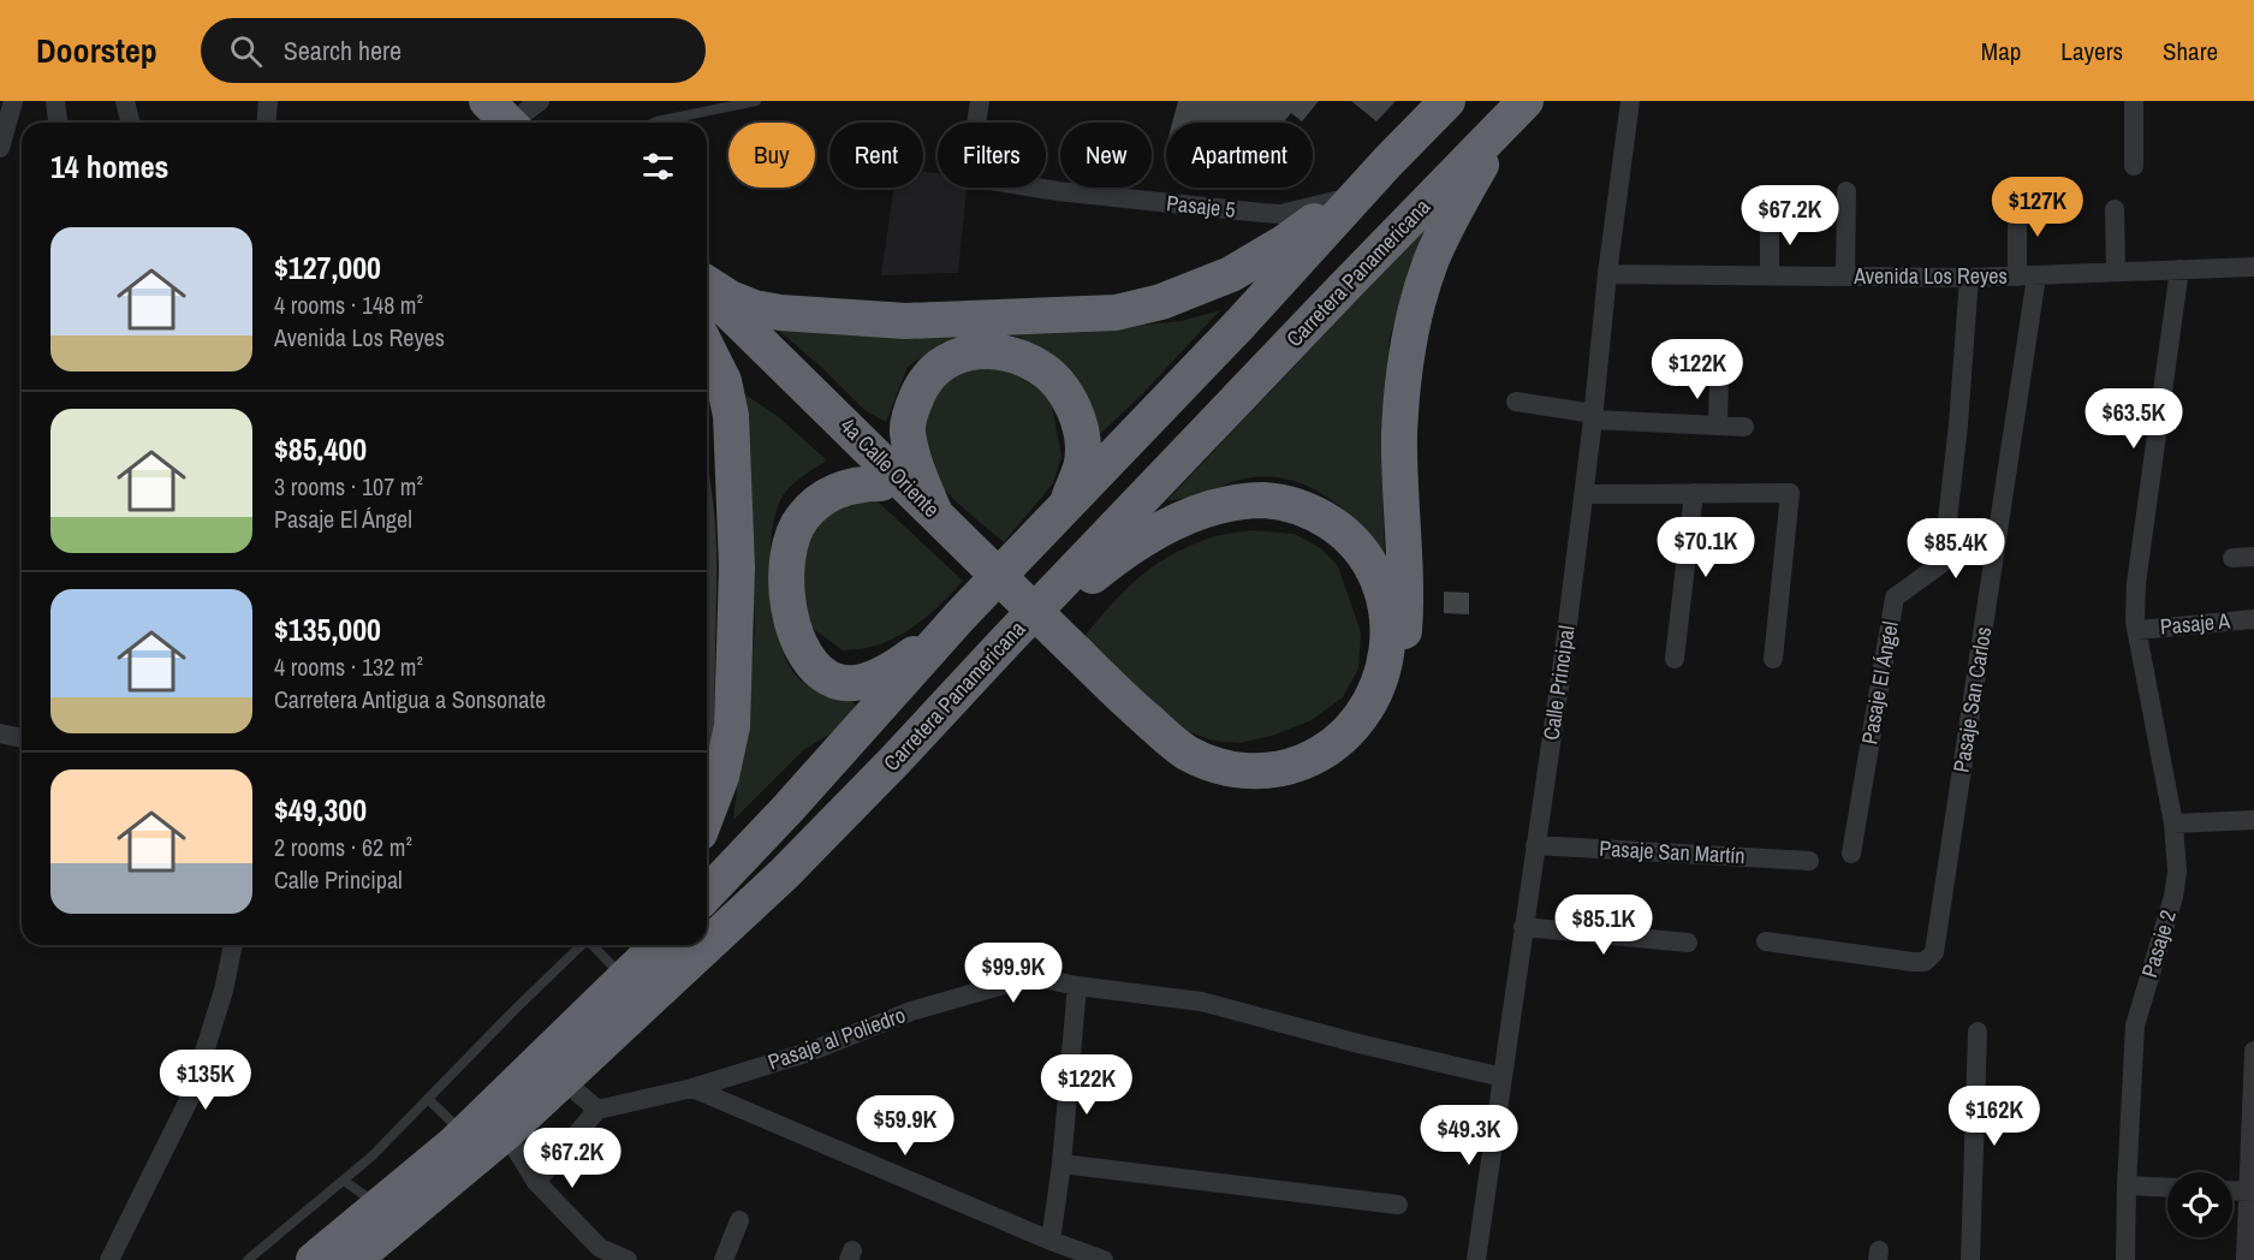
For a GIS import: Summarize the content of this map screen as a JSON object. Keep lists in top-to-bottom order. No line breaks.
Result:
{"streets":{"highway":["Carretera Panamericana","4a Calle Oriente"],"street":["Pasaje 5","Avenida Los Reyes","Pasaje A","Calle Principal","Pasaje El Ángel","Pasaje San Carlos","Pasaje San Martín","Pasaje 2","Pasaje al Poliedro"]},"crossings":[["Avenida Los Reyes","Calle Principal"],["Avenida Los Reyes","Pasaje El Ángel"],["Avenida Los Reyes","Pasaje San Carlos"],["Avenida Los Reyes","Pasaje 2"],["Pasaje A","Pasaje 2"],["Calle Principal","Pasaje San Martín"],["Calle Principal","Pasaje al Poliedro"]],"page":{"header":"Doorstep","search":"Search here","nav":["Map","Layers","Share"],"chip":["Buy","Rent","Filters","New","Apartment"],"heading":"14 homes","price":["$127K","$67.2K","$122K","$63.5K","$70.1K","$85.4K","$85.1K","$99.9K","$135K","$122K","$162K","$59.9K","$49.3K","$67.2K"],"list":[{"name":"$127,000","note":"4 rooms · 148 m² · Avenida Los Reyes"},{"name":"$85,400","note":"3 rooms · 107 m² · Pasaje El Ángel"},{"name":"$135,000","note":"4 rooms · 132 m² · Carretera Antigua a Sonsonate"},{"name":"$49,300","note":"2 rooms · 62 m² · Calle Principal"}]}}
